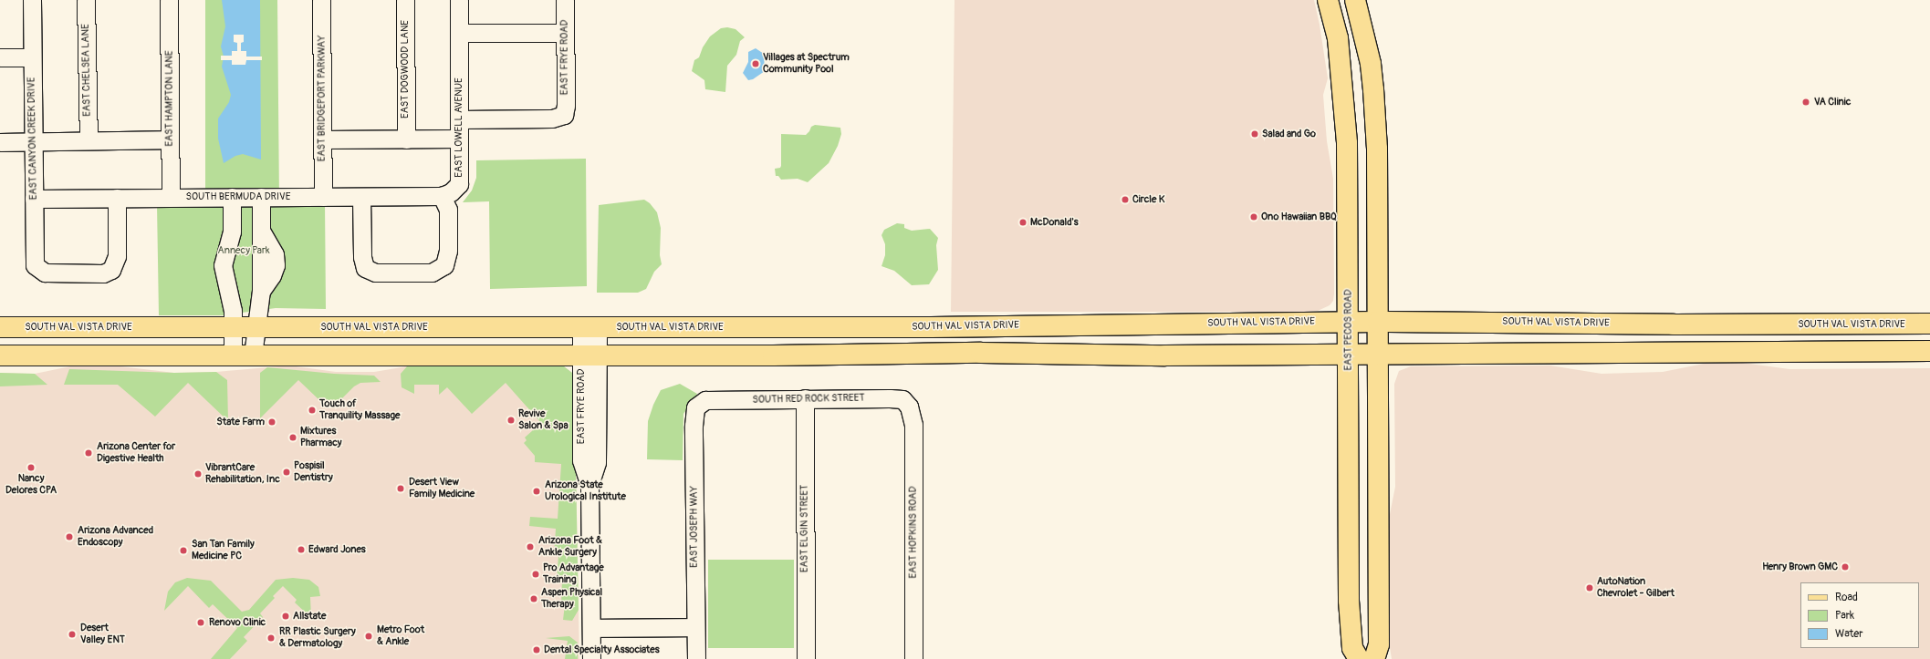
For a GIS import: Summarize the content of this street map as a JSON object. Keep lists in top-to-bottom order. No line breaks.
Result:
{"streets":{"main road":["SOUTH VAL VISTA DRIVE","EAST PECOS ROAD"],"street":["EAST FRYE ROAD","EAST DOGWOOD LANE","EAST CHELSEA LANE","EAST HAMPTON LANE","EAST BRIDGEPORT PARKWAY","EAST LOWELL AVENUE","EAST CANYON CREEK DRIVE","SOUTH BERMUDA DRIVE","SOUTH RED ROCK STREET","EAST JOSEPH WAY","EAST ELGIN STREET","EAST HOPKINS ROAD"]},"crossings":[["EAST FRYE ROAD","EAST LOWELL AVENUE"],["EAST FRYE ROAD","SOUTH VAL VISTA DRIVE"],["EAST HAMPTON LANE","SOUTH BERMUDA DRIVE"],["EAST BRIDGEPORT PARKWAY","SOUTH BERMUDA DRIVE"],["EAST LOWELL AVENUE","SOUTH BERMUDA DRIVE"],["EAST CANYON CREEK DRIVE","SOUTH BERMUDA DRIVE"],["SOUTH VAL VISTA DRIVE","EAST PECOS ROAD"],["SOUTH RED ROCK STREET","EAST JOSEPH WAY"],["SOUTH RED ROCK STREET","EAST ELGIN STREET"],["SOUTH RED ROCK STREET","EAST HOPKINS ROAD"]],"parks":["Annecy Park"],"places":["Villages at Spectrum Community Pool","VA Clinic","Salad and Go","Circle K","Ono Hawaiian BBQ","McDonald's","Touch of Tranquility Massage","Revive Salon & Spa","State Farm","Mixtures Pharmacy","Arizona Center for Digestive Health","Nancy Delores CPA","Pospisil Dentistry","VibrantCare Rehabilitation, Inc","Desert View Family Medicine","Arizona State Urological Institute","Arizona Advanced Endoscopy","Arizona Foot & Ankle Surgery","Edward Jones","San Tan Family Medicine PC","Henry Brown GMC","Pro Advantage Training","AutoNation Chevrolet - Gilbert","Aspen Physical Therapy","Allstate","Renovo Clinic","Desert Valley ENT","Metro Foot & Ankle","RR Plastic Surgery & Dermatology","Dental Specialty Associates"],"legend":["Road","Park","Water"]}
